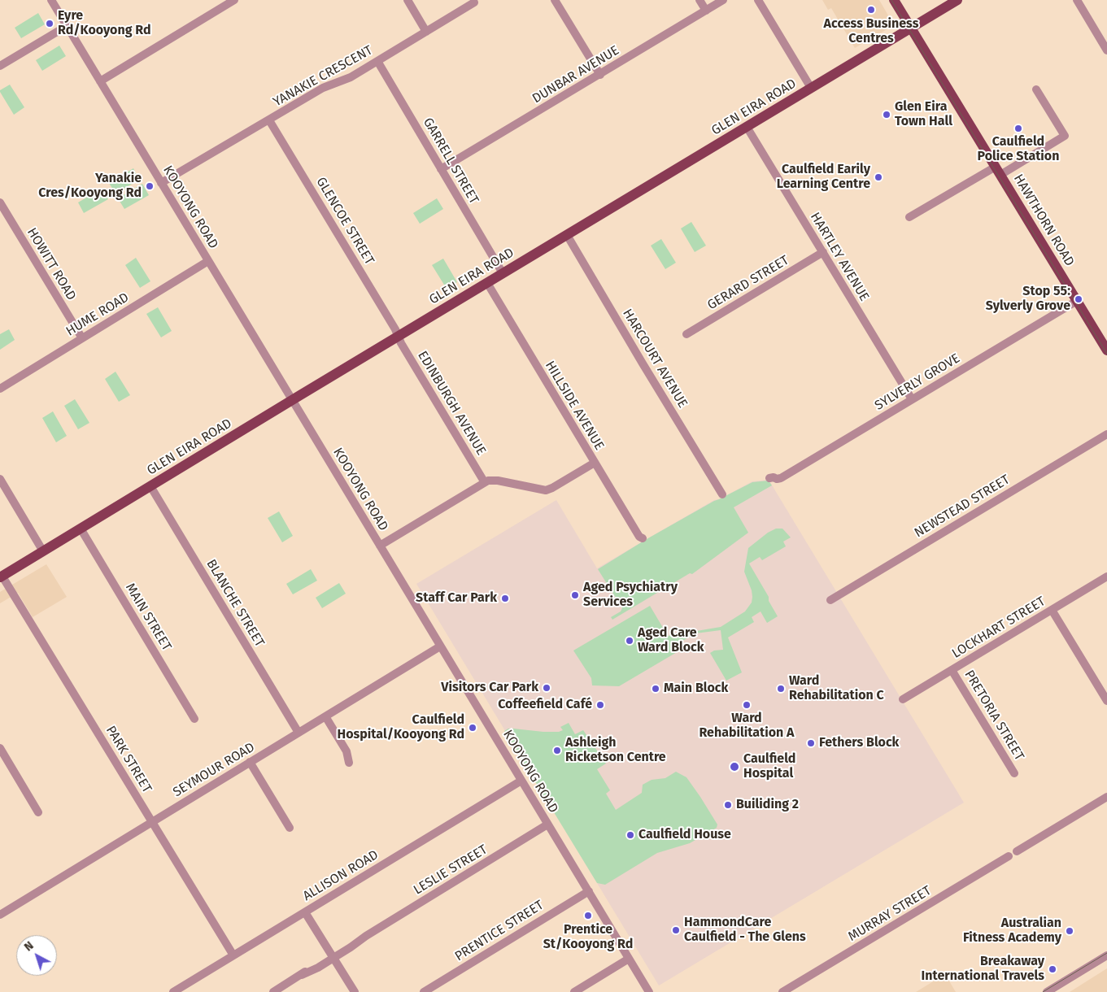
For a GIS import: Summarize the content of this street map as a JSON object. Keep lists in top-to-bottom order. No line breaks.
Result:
{"streets":{"main road":["GLEN EIRA ROAD","HAWTHORN ROAD"],"street":["DUNBAR AVENUE","YANAKIE CRESCENT","GARRELL STREET","KOOYONG ROAD","GLENCOE STREET","HARTLEY AVENUE","HOWITT ROAD","GERARD STREET","HUME ROAD","HARCOURT AVENUE","SYLVERLY GROVE","EDINBURGH AVENUE","HILLSIDE AVENUE","NEWSTEAD STREET","BLANCHE STREET","MAIN STREET","LOCKHART STREET","PRETORIA STREET","PARK STREET","SEYMOUR ROAD","LESLIE STREET","ALLISON ROAD","MURRAY STREET","PRENTICE STREET"]},"crossings":[["DUNBAR AVENUE","GARRELL STREET"],["YANAKIE CRESCENT","GARRELL STREET"],["YANAKIE CRESCENT","KOOYONG ROAD"],["YANAKIE CRESCENT","GLENCOE STREET"],["GLEN EIRA ROAD","GARRELL STREET"],["GLEN EIRA ROAD","KOOYONG ROAD"],["GLEN EIRA ROAD","HAWTHORN ROAD"],["GLEN EIRA ROAD","GLENCOE STREET"],["GLEN EIRA ROAD","HARTLEY AVENUE"],["GLEN EIRA ROAD","HARCOURT AVENUE"],["GLEN EIRA ROAD","EDINBURGH AVENUE"],["GLEN EIRA ROAD","HILLSIDE AVENUE"],["GLEN EIRA ROAD","BLANCHE STREET"],["GLEN EIRA ROAD","MAIN STREET"],["GLEN EIRA ROAD","PARK STREET"],["KOOYONG ROAD","HUME ROAD"],["KOOYONG ROAD","SEYMOUR ROAD"],["KOOYONG ROAD","LESLIE STREET"],["KOOYONG ROAD","ALLISON ROAD"],["KOOYONG ROAD","PRENTICE STREET"],["HAWTHORN ROAD","SYLVERLY GROVE"],["GLENCOE STREET","EDINBURGH AVENUE"],["HARTLEY AVENUE","GERARD STREET"],["HARTLEY AVENUE","SYLVERLY GROVE"],["HOWITT ROAD","HUME ROAD"],["BLANCHE STREET","SEYMOUR ROAD"],["LOCKHART STREET","PRETORIA STREET"],["PARK STREET","SEYMOUR ROAD"],["PARK STREET","ALLISON ROAD"]],"places":["Access Business Centres","Eyre Rd/Kooyong Rd","Glen Eira Town Hall","Caulfield Police Station","Caulfield Earily Learning Centre","Yanakie Cres/Kooyong Rd","Stop 55: Sylverly Grove","Aged Psychiatry Services","Staff Car Park","Aged Care Ward Block","Visitors Car Park","Main Block","Ward Rehabilitation C","Coffeefield Café","Ward Rehabilitation A","Caulfield Hospital/Kooyong Rd","Fethers Block","Ashleigh Ricketson Centre","Caulfield Hospital","Builiding 2","Caulfield House","Prentice St/Kooyong Rd","HammondCare Caulfield - The Glens","Australian Fitness Academy","Breakaway International Travels"],"north":"top left"}
